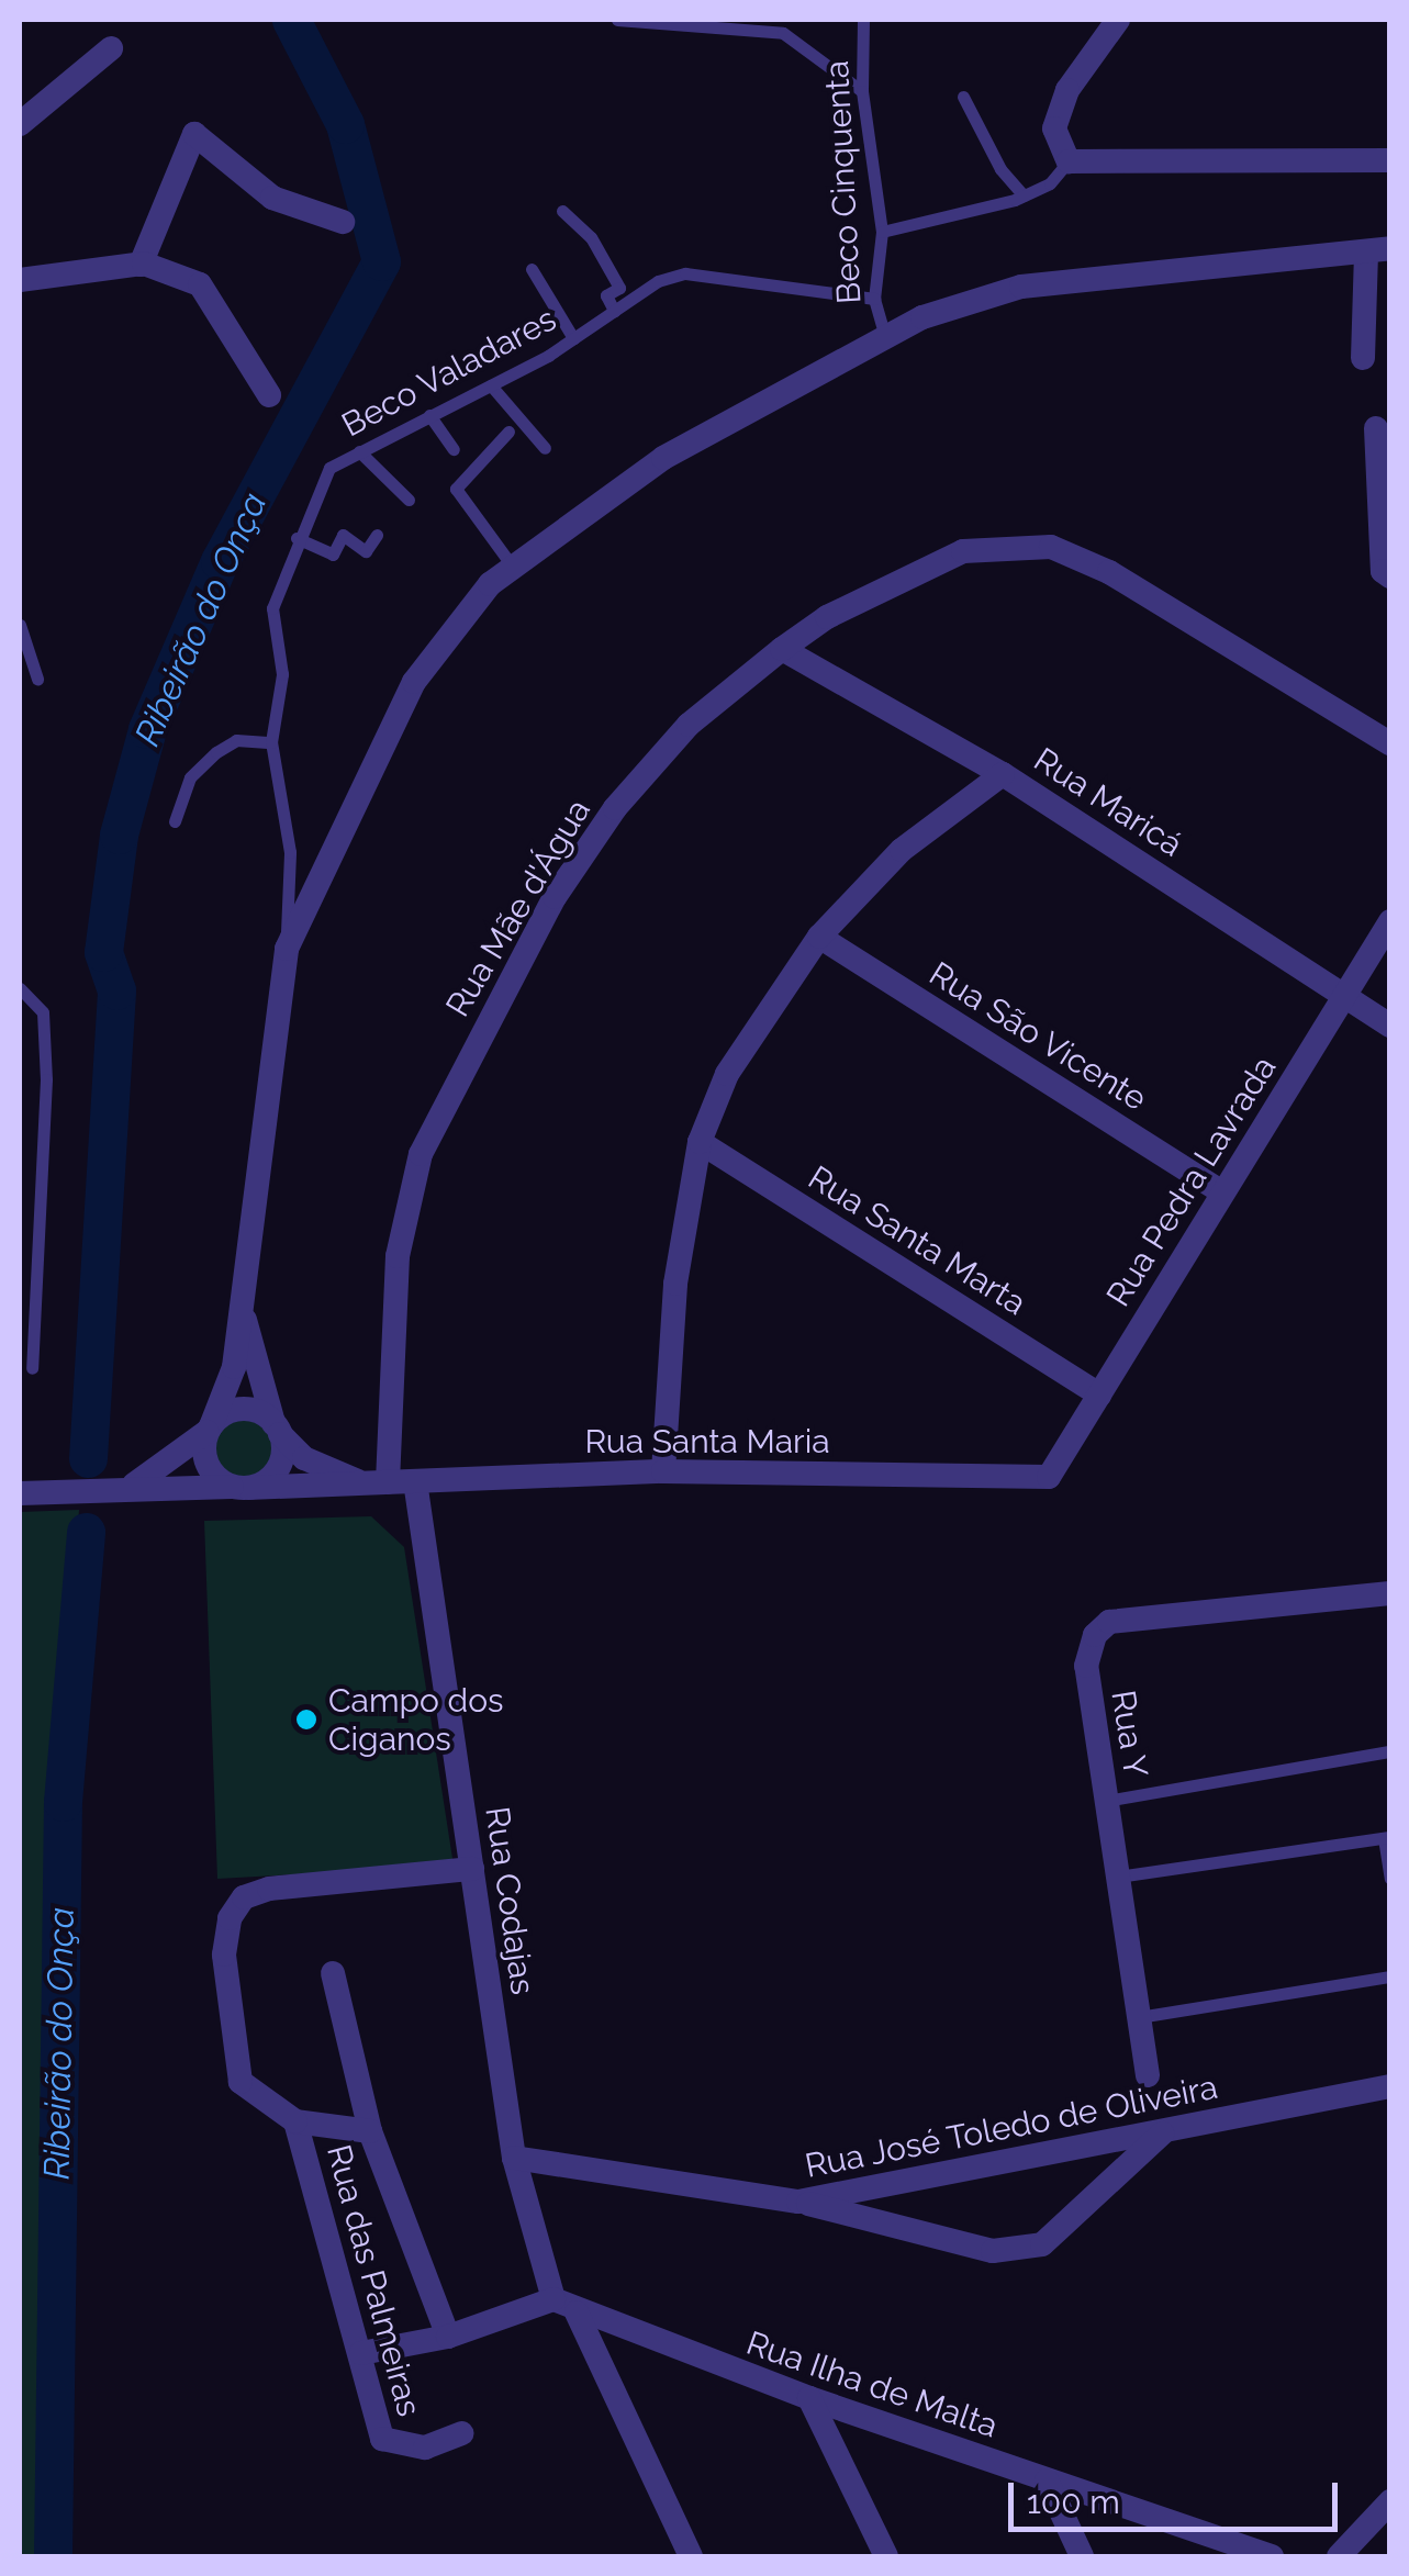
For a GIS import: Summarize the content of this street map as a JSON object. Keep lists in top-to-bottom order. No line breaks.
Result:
{"streets":{"street":["Rua Maricá","Rua Mãe d'Água","Rua São Vicente","Rua Pedra Lavrada","Rua Santa Marta","Rua Santa Maria","Rua Y","Rua Codajas","Rua José Toledo de Oliveira","Rua das Palmeiras","Rua Ilha de Malta"],"lane":["Beco Cinquenta","Beco Valadares"]},"crossings":[["Beco Cinquenta","Beco Valadares"],["Rua Maricá","Rua Mãe d'Água"],["Rua Maricá","Rua Pedra Lavrada"],["Rua Mãe d'Água","Rua Santa Maria"],["Rua São Vicente","Rua Pedra Lavrada"],["Rua Pedra Lavrada","Rua Santa Marta"],["Rua Pedra Lavrada","Rua Santa Maria"],["Rua Santa Maria","Rua Codajas"],["Rua Codajas","Rua José Toledo de Oliveira"],["Rua Codajas","Rua Ilha de Malta"]],"water":["Ribeirão do Onça"],"places":["Campo dos Ciganos"],"scale_bar":"100 m"}
